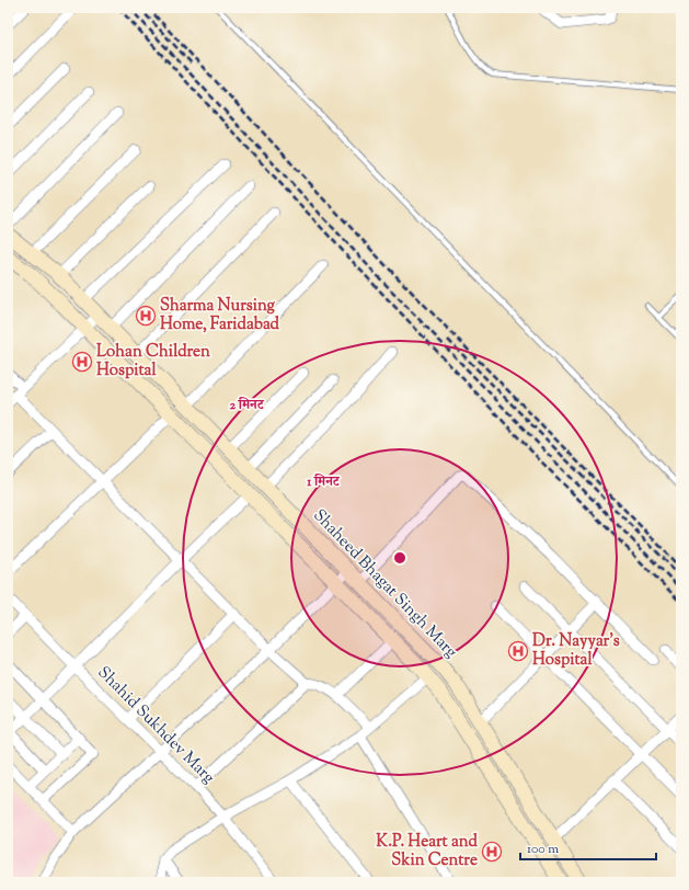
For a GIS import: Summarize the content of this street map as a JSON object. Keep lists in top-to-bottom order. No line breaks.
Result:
{"streets":{"street":["Shaheed Bhagat Singh Marg","Shahid Sukhdev Marg"]},"places":{"hospital":["Sharma Nursing Home, Faridabad","Lohan Children Hospital","Dr. Nayyar's Hospital","K.P. Heart and Skin Centre"]},"scale_bar":"100 m","rings":["2 मिनट","1 मिनट"]}
